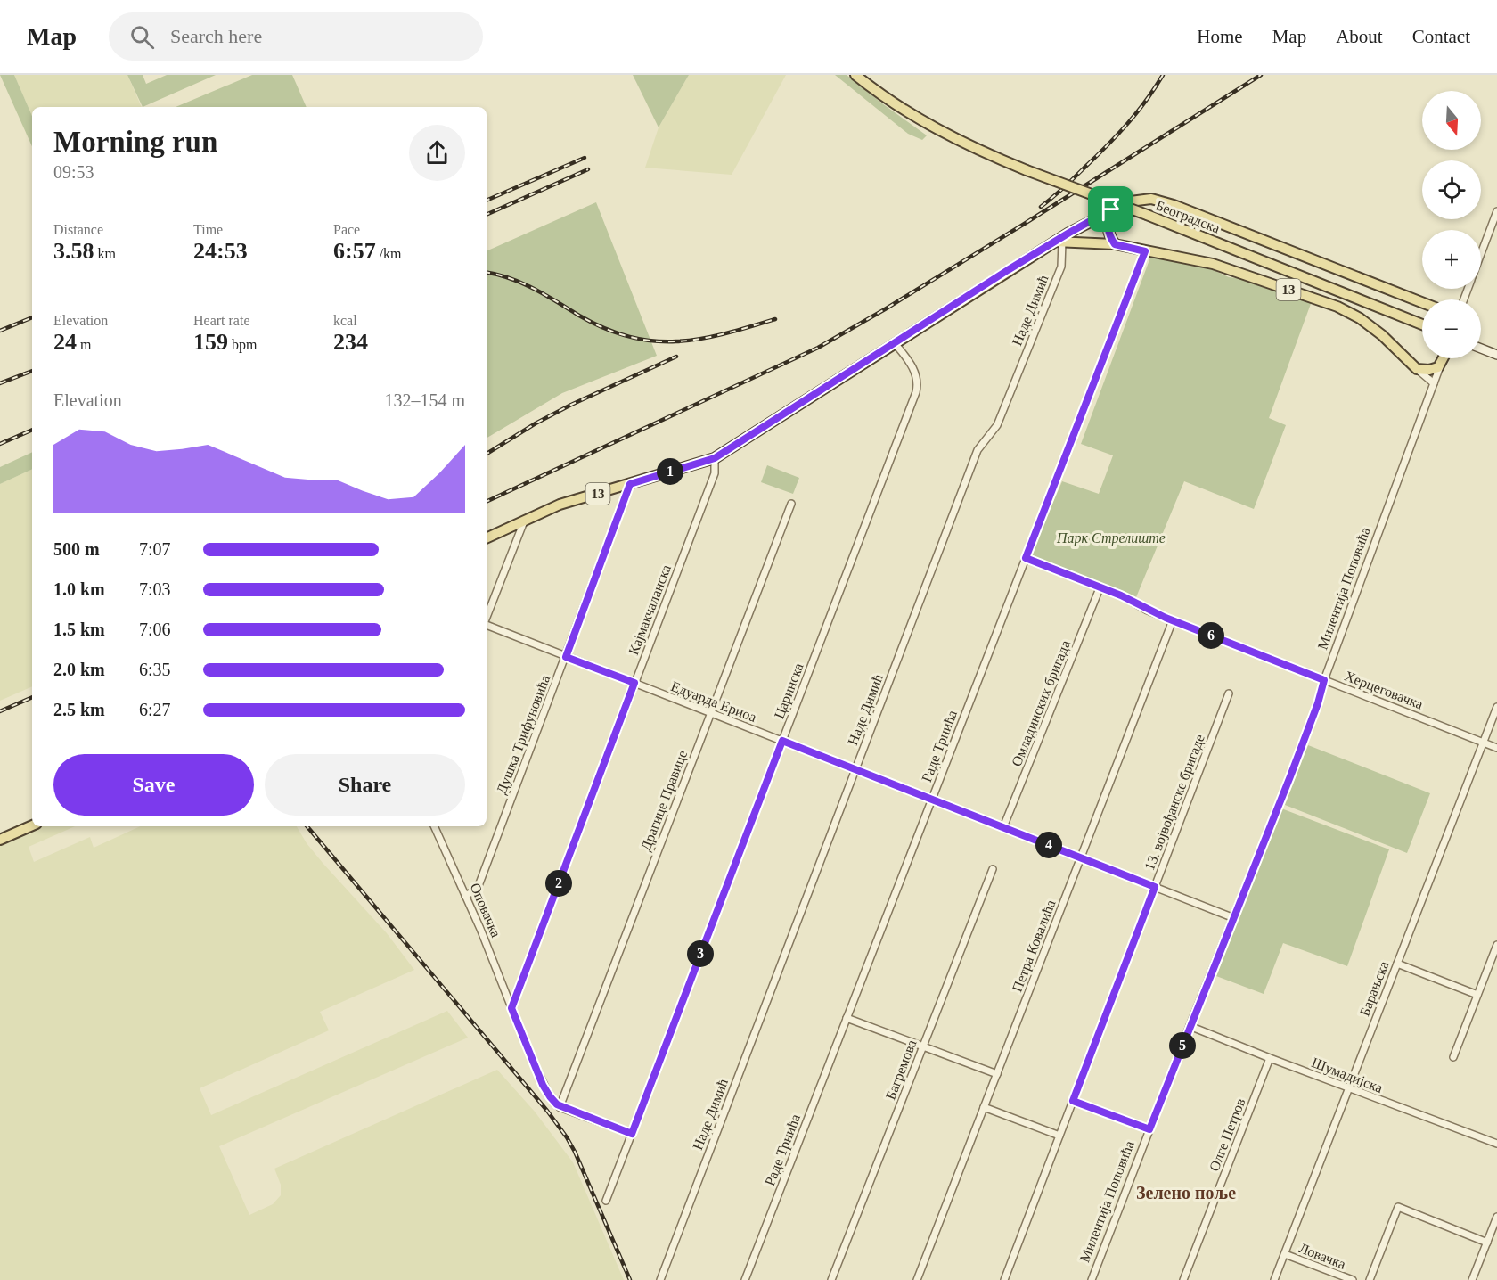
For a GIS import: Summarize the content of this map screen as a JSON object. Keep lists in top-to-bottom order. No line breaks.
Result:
{"streets":{"main road":["Београдска","13","Милентија Поповића"],"street":["Наде Димић","Кајмакчаланска","Херцеговачка","Царинска","Едуарда Ериоа","Омладинских бригада","Душка Трифуновића","Раде Трнића","Драгице Правице","13. војвођанске бригаде","Оповачка","Петра Ковалића","Барањска","Багремова","Шумадијска","Олге Петров","Ловачка"]},"crossings":[["13","Наде Димић"],["13","Кајмакчаланска"],["13","Царинска"],["13","Душка Трифуновића"],["13","Раде Трнића"],["Наде Димић","Едуарда Ериоа"],["Милентија Поповића","Херцеговачка"],["Милентија Поповића","Едуарда Ериоа"],["Милентија Поповића","Шумадијска"],["Кајмакчаланска","Едуарда Ериоа"],["Кајмакчаланска","Оповачка"],["Херцеговачка","Омладинских бригада"],["Херцеговачка","Раде Трнића"],["Херцеговачка","Петра Ковалића"],["Херцеговачка","Барањска"],["Царинска","Едуарда Ериоа"],["Едуарда Ериоа","Омладинских бригада"],["Едуарда Ериоа","Душка Трифуновића"],["Едуарда Ериоа","Раде Трнића"],["Едуарда Ериоа","Драгице Правице"],["Едуарда Ериоа","13. војвођанске бригаде"],["Едуарда Ериоа","Петра Ковалића"],["Душка Трифуновића","Оповачка"],["Драгице Правице","Оповачка"],["Барањска","Шумадијска"],["Барањска","Ловачка"],["Шумадијска","Олге Петров"]],"districts":["Зелено поље"],"parks":["Парк Стрелиште"],"north":"bottom","page":{"header":"Map","search":"Search here","nav":["Home","Map","About","Contact"],"map_buttons":["+","−"],"heading":["Morning run","09:53"],"stats":[["Distance","3.58 km"],["Time","24:53"],["Pace","6:57 /km"],["Elevation","24 m"],["Heart rate","159 bpm"],["kcal","234"]],"chart":["Elevation","132–154 m"],"pins":["1","6","4","2","3","5"],"list":[{"name":"500 m","note":"7:07"},{"name":"1.0 km","note":"7:03"},{"name":"1.5 km","note":"7:06"},{"name":"2.0 km","note":"6:35"},{"name":"2.5 km","note":"6:27"}],"buttons":["Save","Share"]}}
